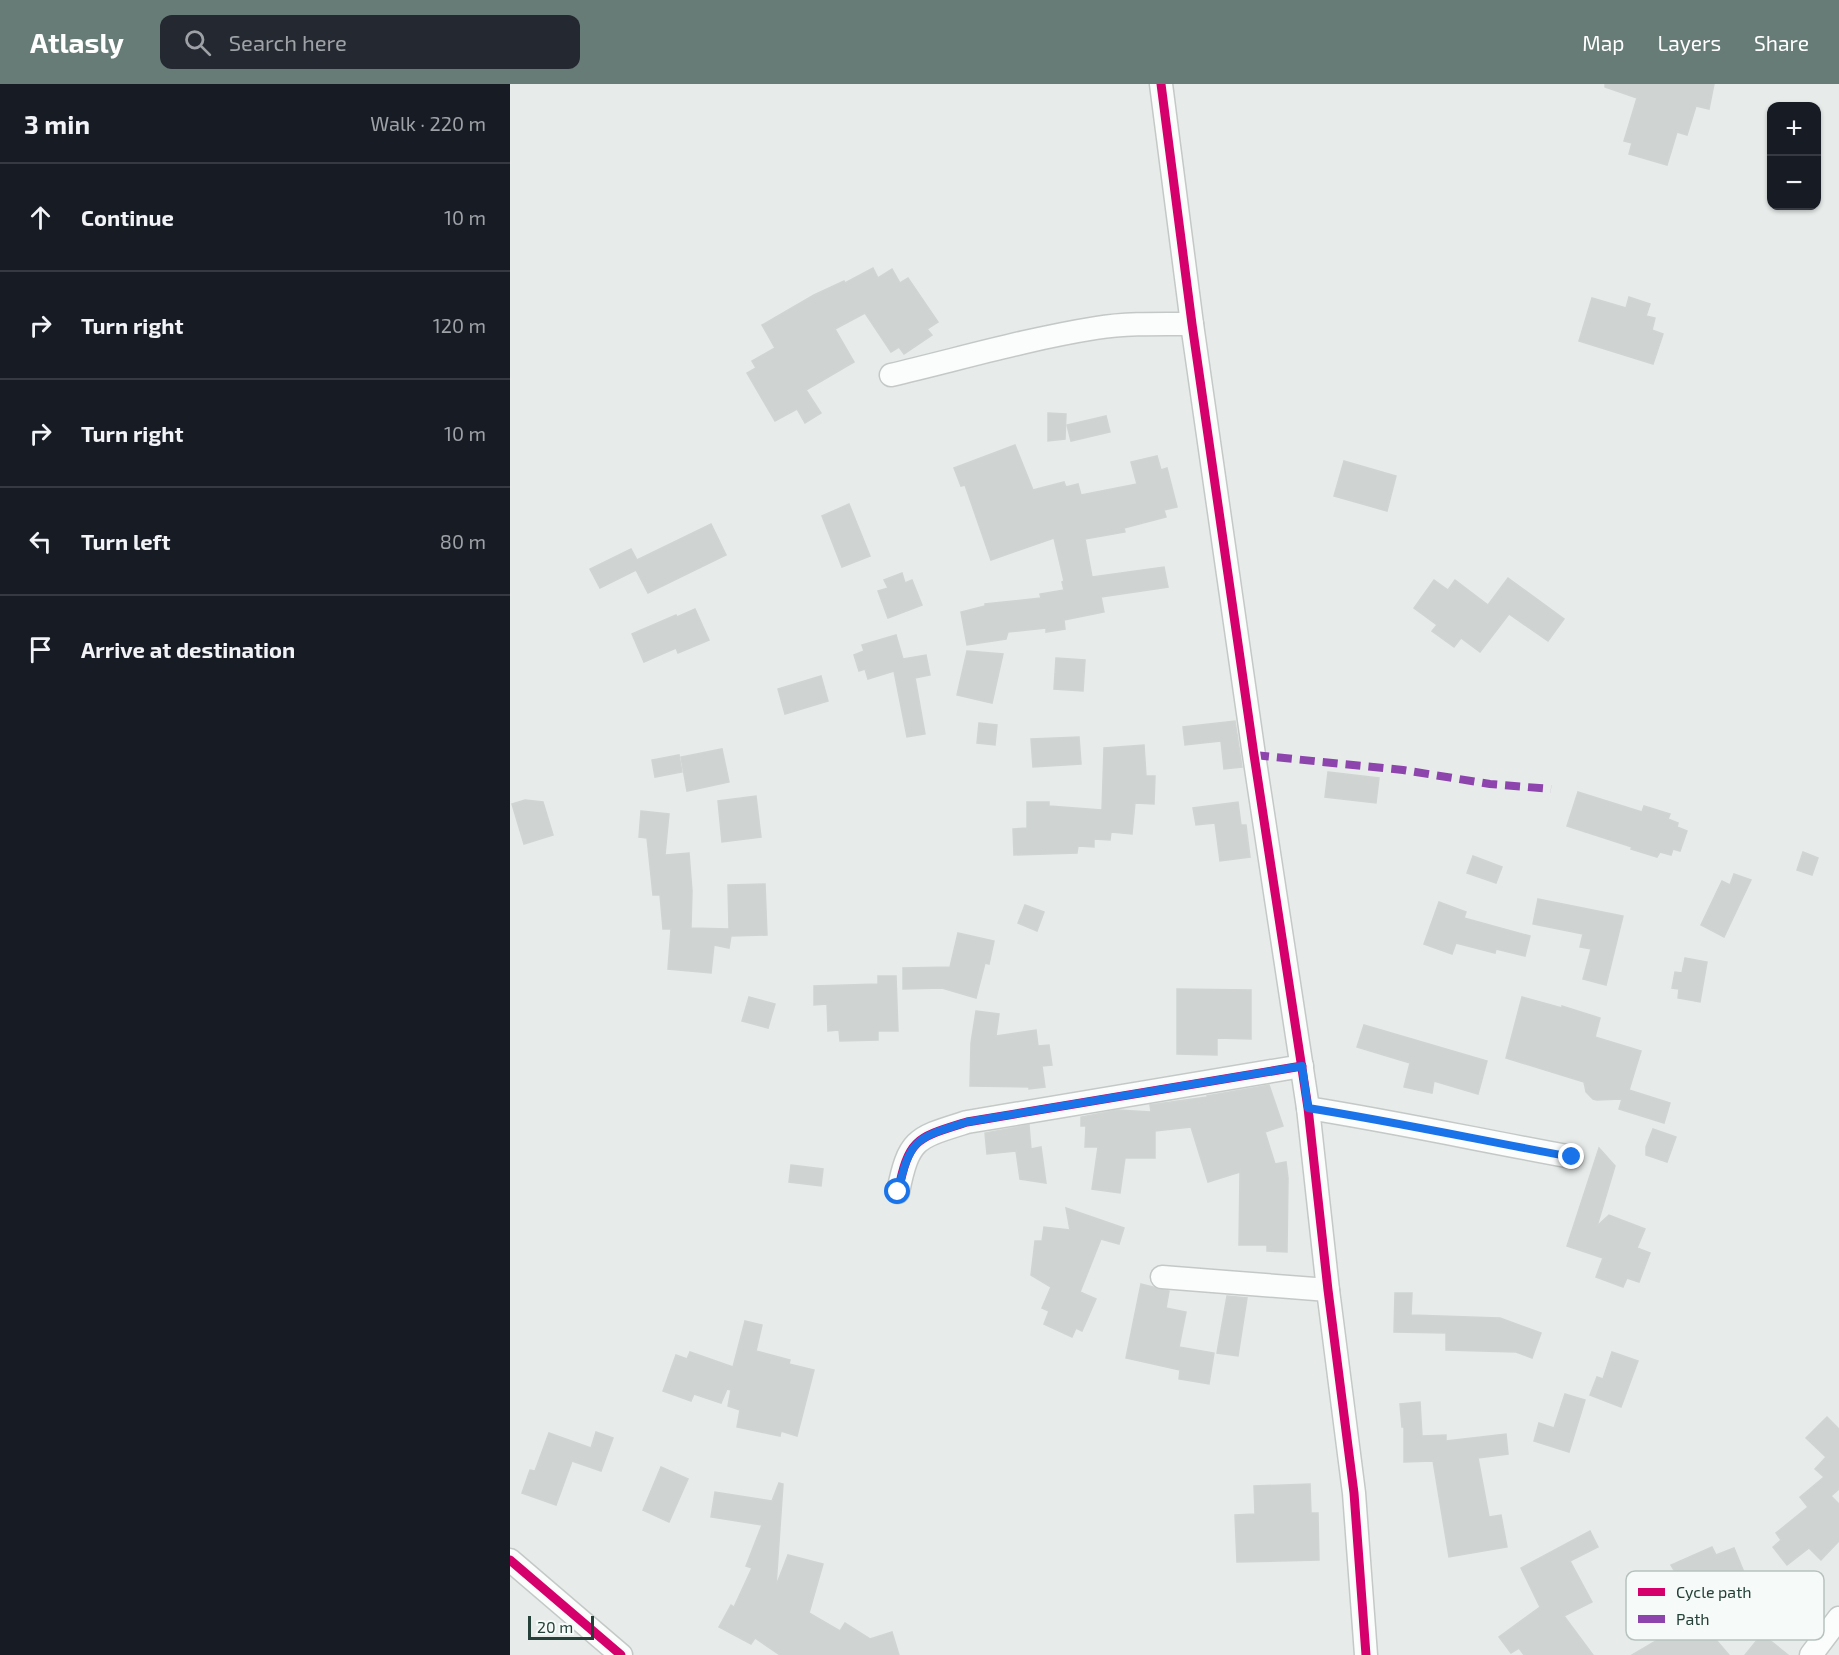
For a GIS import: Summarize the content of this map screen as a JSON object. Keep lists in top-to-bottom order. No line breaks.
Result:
{"legend":["Cycle path","Path"],"scale_bar":"20 m","page":{"header":"Atlasly","search":"Search here","nav":["Map","Layers","Share"],"heading":["3 min","Walk · 220 m"],"map_buttons":["+","−"],"list":[["Continue","10 m"],["Turn right","120 m"],["Turn right","10 m"],["Turn left","80 m"],"Arrive at destination"],"scale":"20 m"}}
